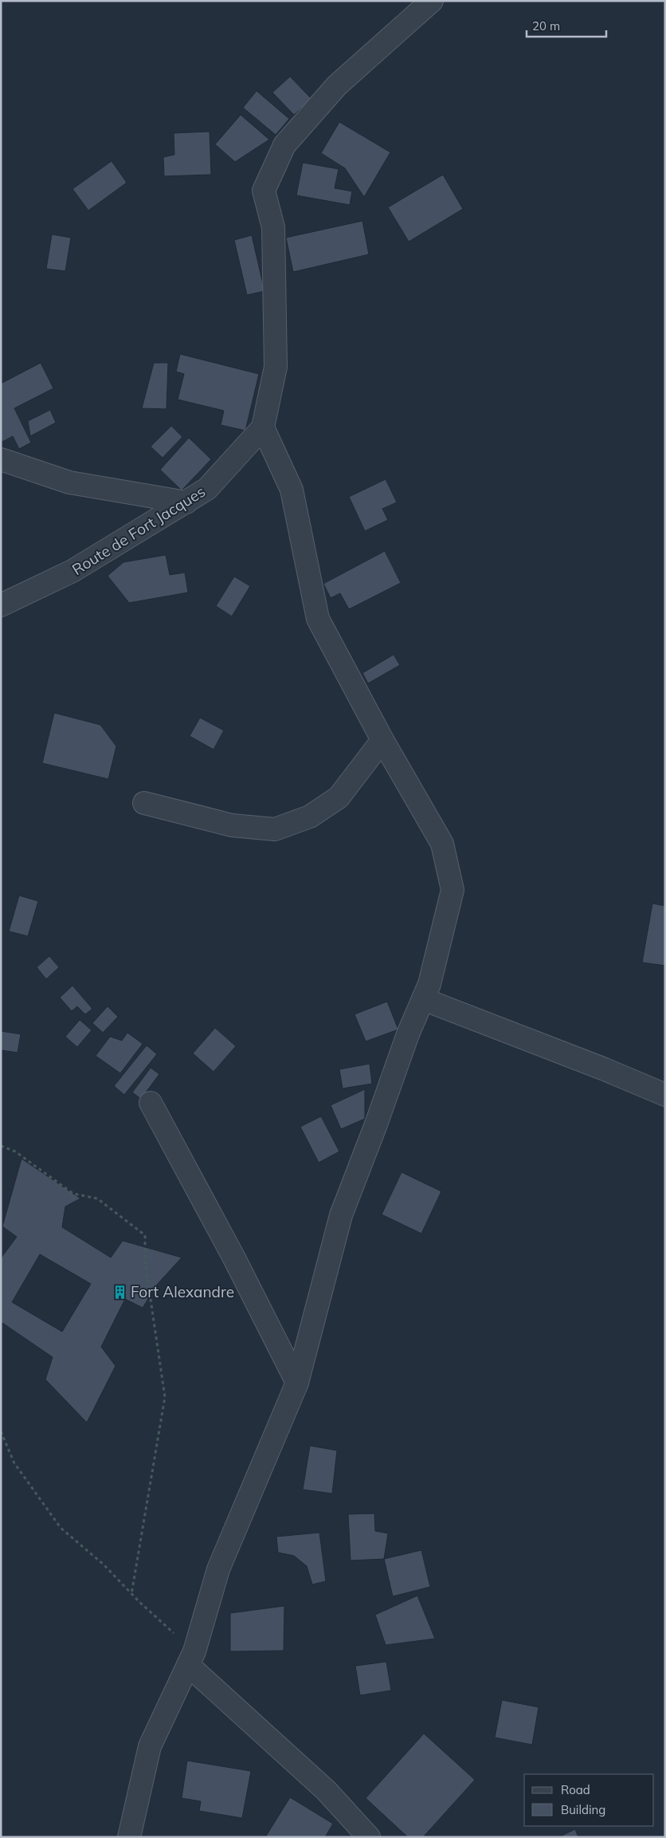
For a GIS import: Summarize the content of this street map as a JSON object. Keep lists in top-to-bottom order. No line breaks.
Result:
{"streets":{"street":["Route de Fort Jacques"]},"places":{"building":["Fort Alexandre"]},"legend":["Road","Building"],"scale_bar":"20 m"}
